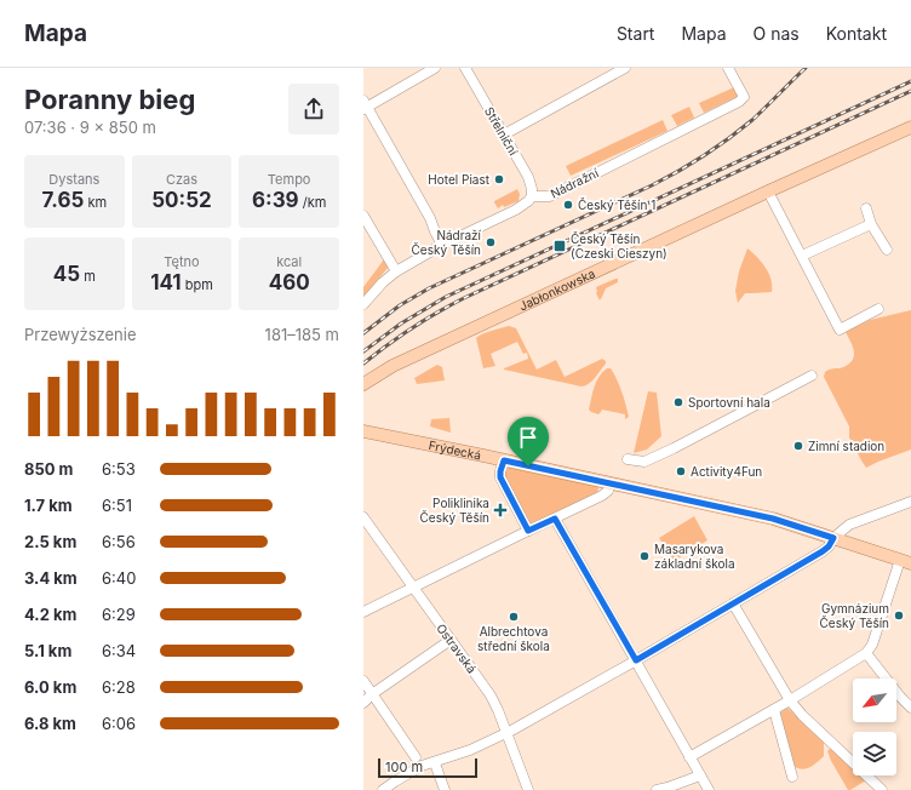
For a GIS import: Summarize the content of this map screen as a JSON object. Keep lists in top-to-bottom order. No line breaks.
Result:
{"streets":{"main road":["Jabłonkowska","Frýdecká"],"street":["Střelniční","Nádražní","Ostravská"]},"crossings":[["Střelniční","Nádražní"]],"places":{"other":["Hotel Piast","Český Těšín 1","Nádraží Český Těšín","Sportovní hala","Zimní stadion","Activity4Fun","Masarykova základní škola","Gymnázium Český Těšín","Albrechtova střední škola"],"transit":["Český Těšín (Czeski Cieszyn)"],"health":["Poliklinika Český Těšín"]},"scale_bar":"100 m","north":"bottom left","page":{"header":"Mapa","nav":["Start","Mapa","O nas","Kontakt"],"heading":["Poranny bieg","07:36 · 9 × 850 m"],"stats":[["Dystans","7.65 km"],["Czas","50:52"],["Tempo","6:39 /km"],["45 m"],["Tętno","141 bpm"],["kcal","460"]],"chart":["Przewyższenie","181–185 m"],"list":[{"name":"850 m","note":"6:53"},{"name":"1.7 km","note":"6:51"},{"name":"2.5 km","note":"6:56"},{"name":"3.4 km","note":"6:40"},{"name":"4.2 km","note":"6:29"},{"name":"5.1 km","note":"6:34"},{"name":"6.0 km","note":"6:28"},{"name":"6.8 km","note":"6:06"}],"scale":"100 m"}}
